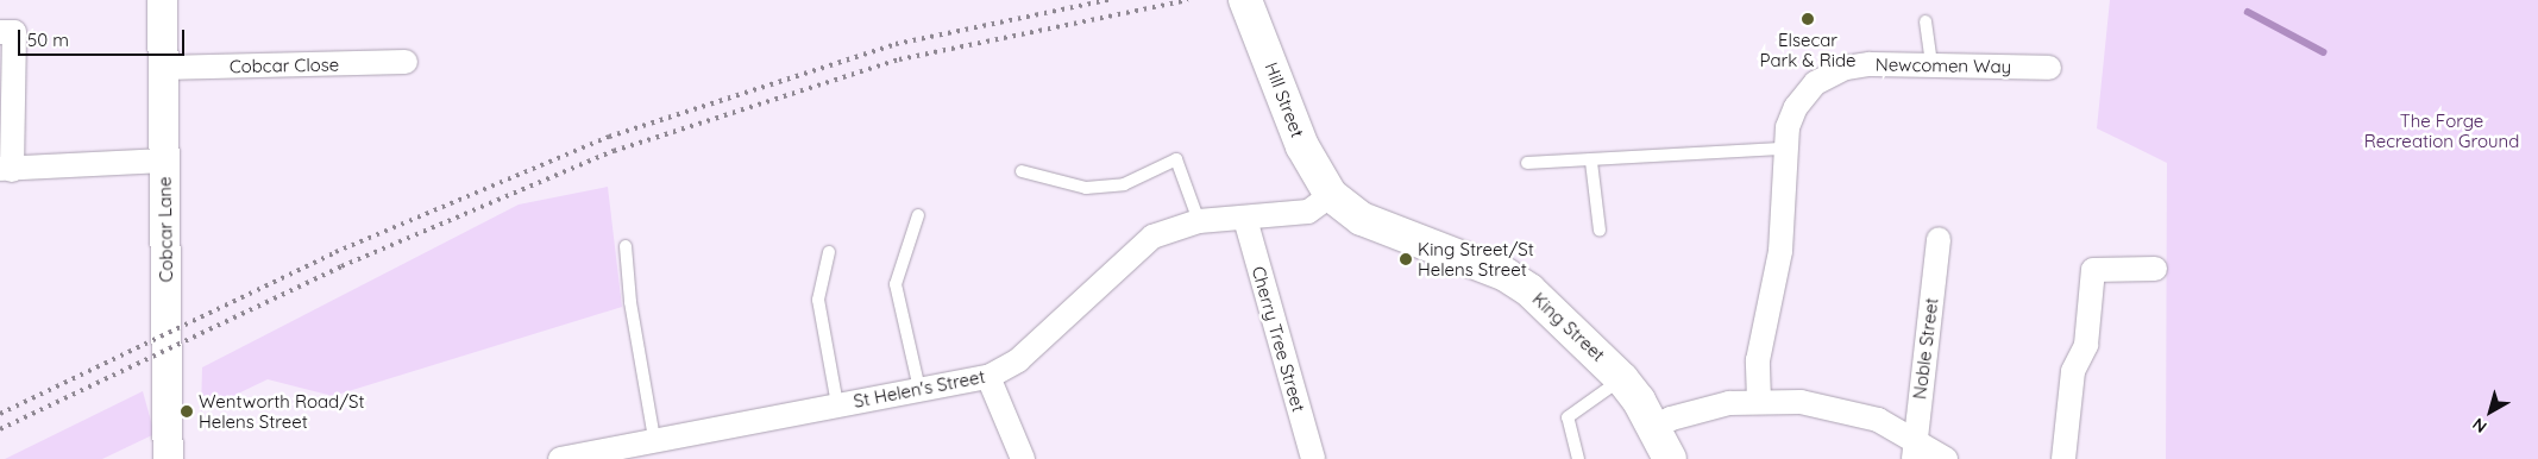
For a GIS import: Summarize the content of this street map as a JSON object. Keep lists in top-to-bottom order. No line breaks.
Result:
{"streets":{"main road":["Hill Street","King Street"],"street":["Cobcar Close","Newcomen Way","Cobcar Lane","Cherry Tree Street","Noble Street","St Helen's Street"]},"crossings":[["Cobcar Close","Cobcar Lane"],["Hill Street","King Street"],["Hill Street","St Helen's Street"],["King Street","St Helen's Street"],["Cherry Tree Street","St Helen's Street"]],"parks":["The Forge Recreation Ground"],"places":["Elsecar Park & Ride","King Street/St Helens Street","Wentworth Road/St Helens Street"],"scale_bar":"50 m","north":"bottom left"}
